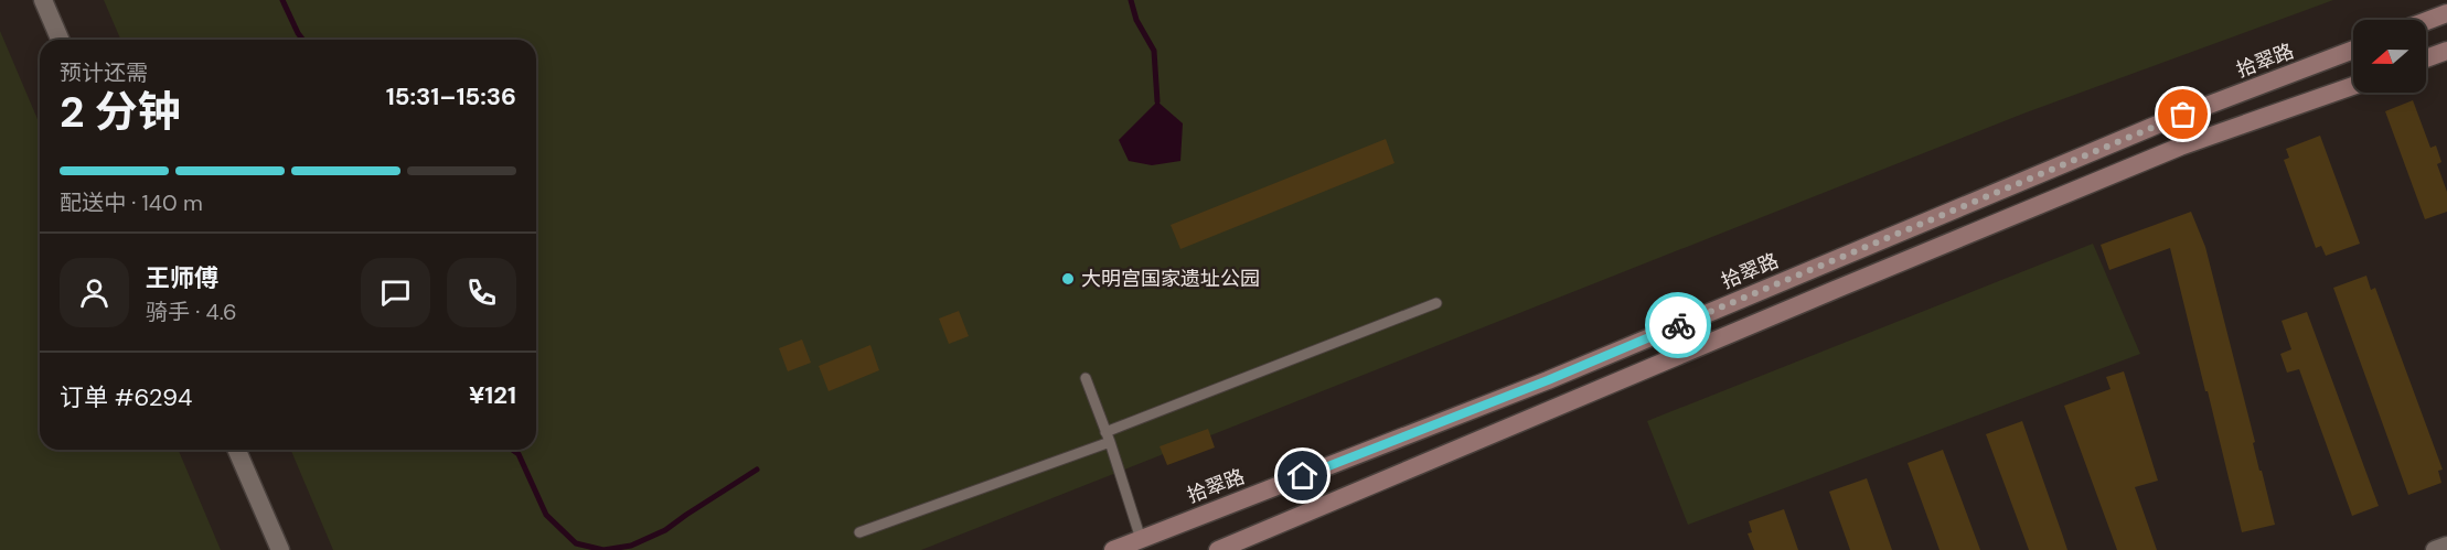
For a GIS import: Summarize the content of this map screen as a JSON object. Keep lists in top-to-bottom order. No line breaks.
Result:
{"streets":{"main road":["拾翠路"]},"places":["大明宫国家遗址公园"],"north":"left","page":{"heading":["2 分钟","预计还需","15:31–15:36"],"panel":["王师傅","骑手 · 4.6","订单 #6294","¥121"],"bar":"配送中 · 140 m"}}
